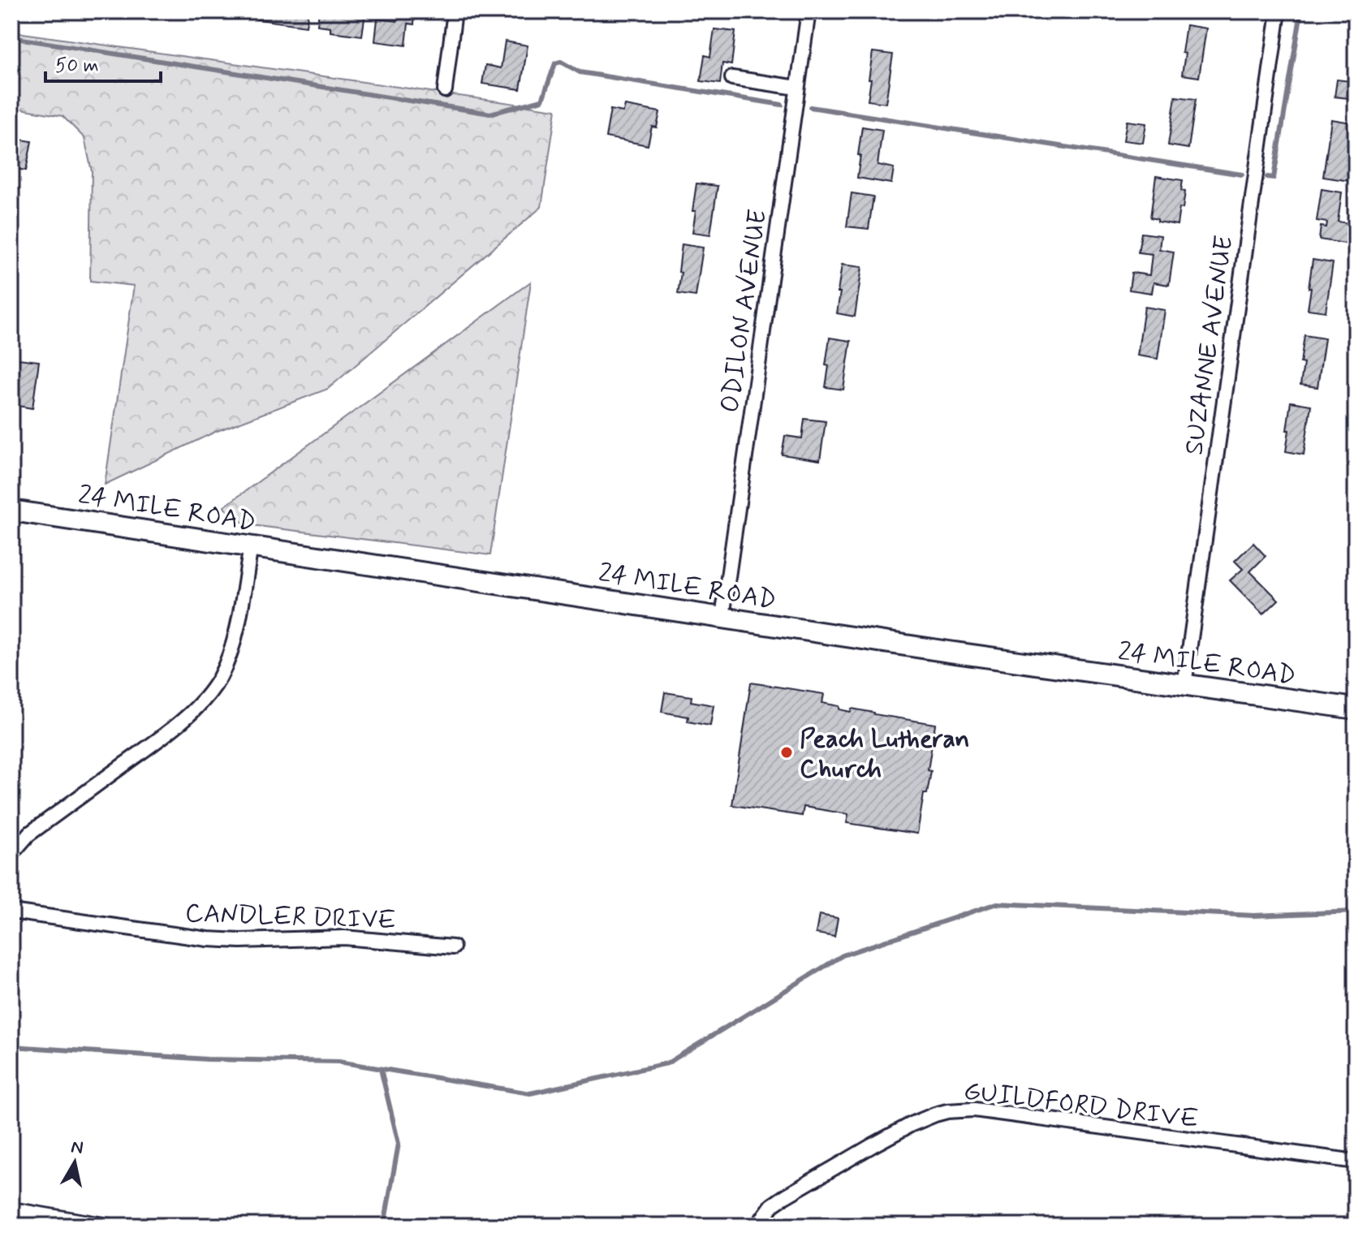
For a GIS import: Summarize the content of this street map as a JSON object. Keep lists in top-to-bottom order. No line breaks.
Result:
{"streets":{"street":["ODILON AVENUE","SUZANNE AVENUE","24 MILE ROAD","CANDLER DRIVE","GUILDFORD DRIVE"]},"crossings":[["ODILON AVENUE","24 MILE ROAD"],["SUZANNE AVENUE","24 MILE ROAD"]],"places":["Peach Lutheran Church"],"scale_bar":"50 m","north":"top"}
